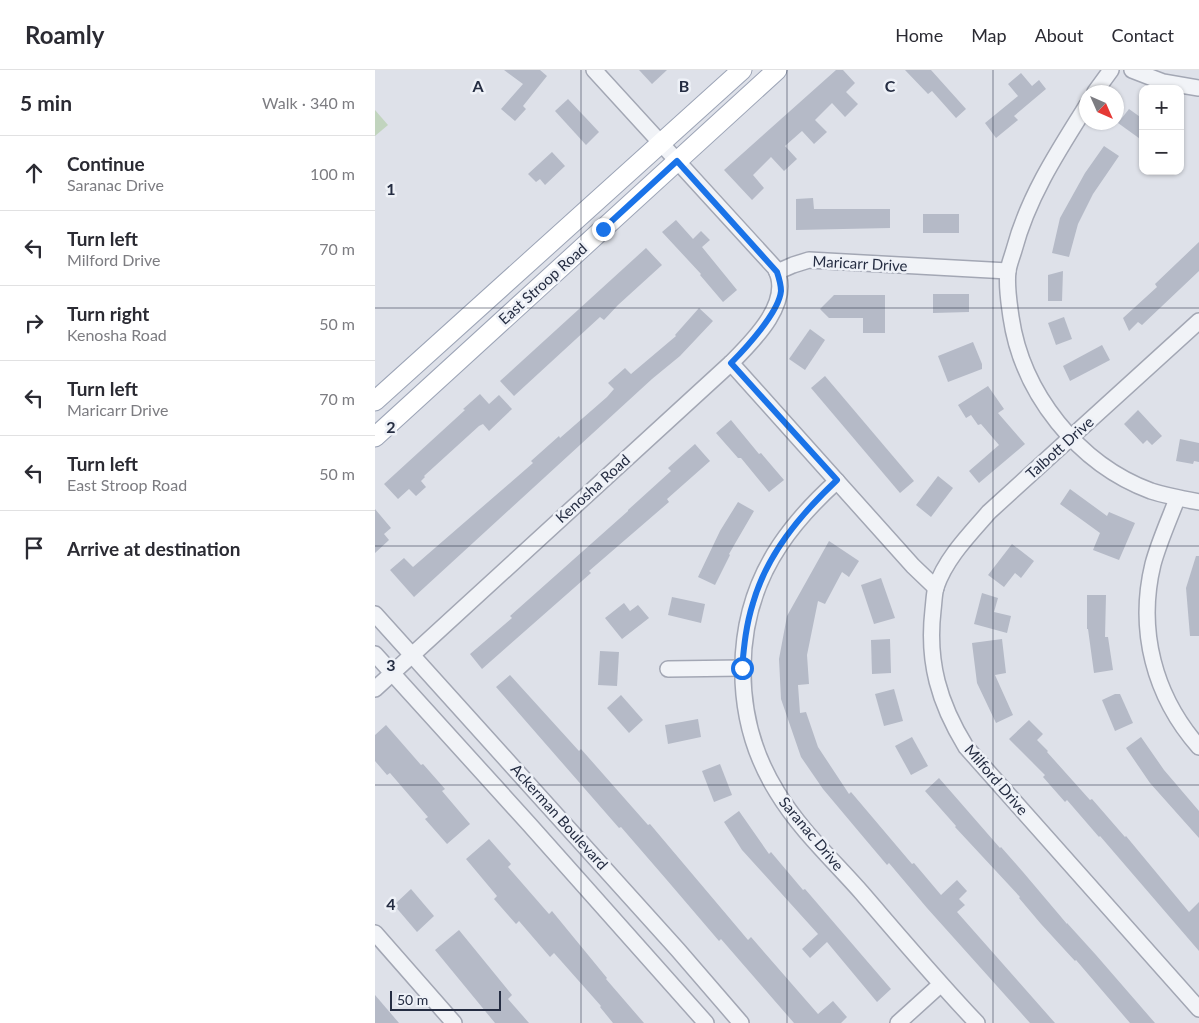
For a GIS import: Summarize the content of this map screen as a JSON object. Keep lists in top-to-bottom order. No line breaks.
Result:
{"streets":{"main road":["East Stroop Road"],"street":["Maricarr Drive","Talbott Drive","Kenosha Road","Milford Drive","Ackerman Boulevard","Saranac Drive"]},"crossings":[["Maricarr Drive","Kenosha Road"],["Talbott Drive","Milford Drive"],["Kenosha Road","Ackerman Boulevard"]],"scale_bar":"50 m","north":"bottom right","page":{"header":"Roamly","nav":["Home","Map","About","Contact"],"heading":["5 min","Walk · 340 m"],"map_buttons":["+","−"],"list":[["Continue","Saranac Drive","100 m"],["Turn left","Milford Drive","70 m"],["Turn right","Kenosha Road","50 m"],["Turn left","Maricarr Drive","70 m"],["Turn left","East Stroop Road","50 m"],"Arrive at destination"],"scale":"50 m"},"grid":{"columns":["A","B","C"],"rows":["1","2","3","4"]}}
